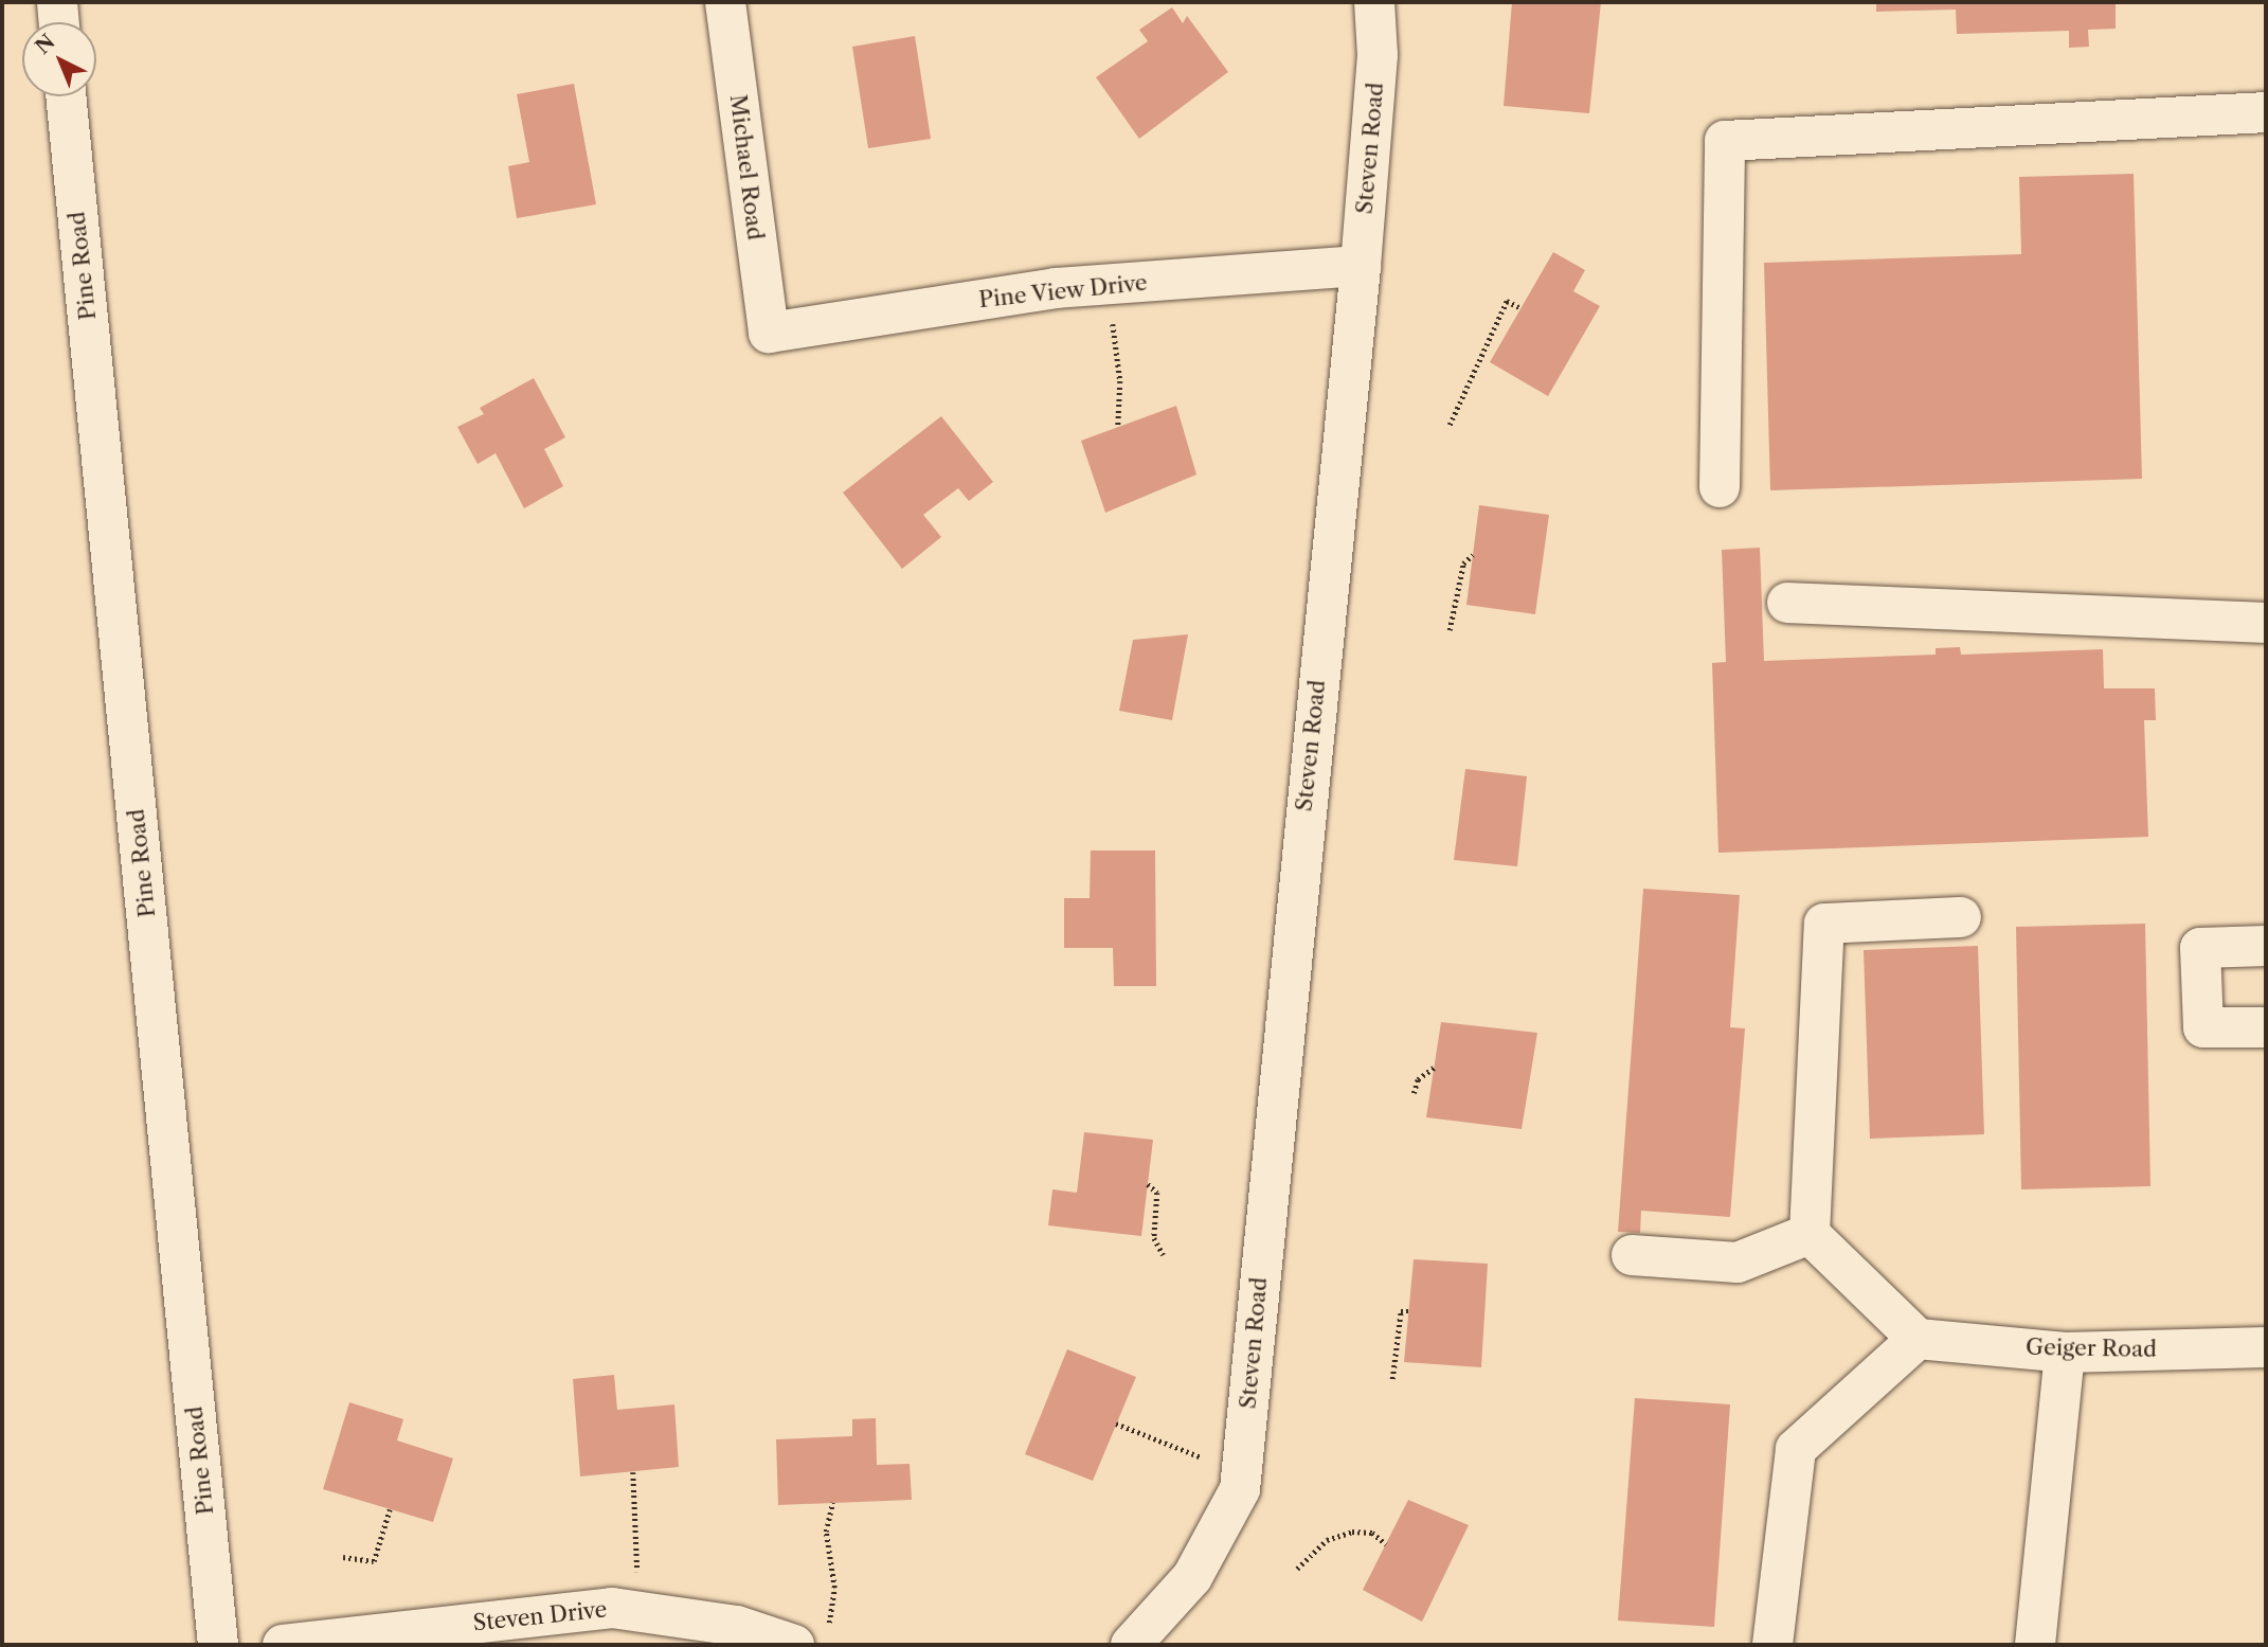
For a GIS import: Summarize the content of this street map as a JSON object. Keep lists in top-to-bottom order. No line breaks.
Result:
{"streets":{"street":["Steven Road","Michael Road","Pine Road","Pine View Drive","Geiger Road","Steven Drive"]},"crossings":[["Steven Road","Pine View Drive"],["Michael Road","Pine View Drive"]],"north":"top left"}
